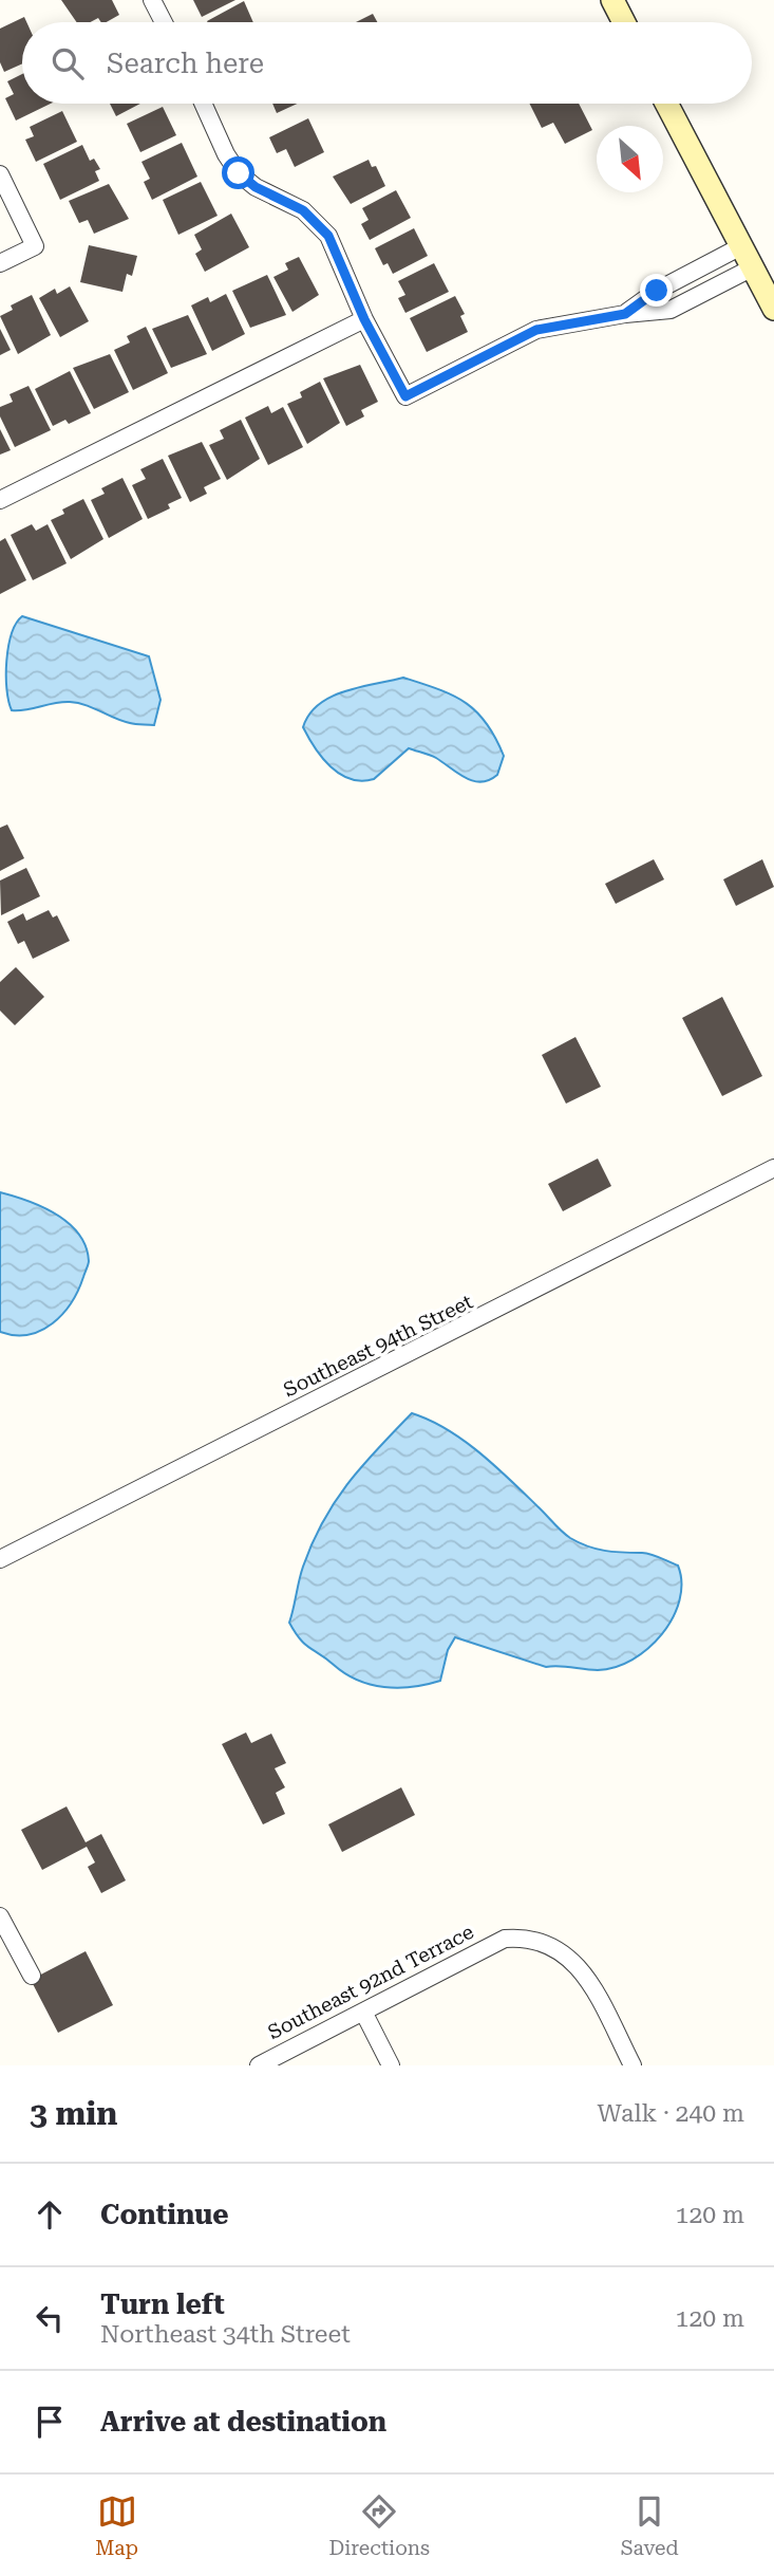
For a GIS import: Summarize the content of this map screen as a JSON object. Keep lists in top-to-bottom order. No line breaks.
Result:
{"streets":{"street":["Southeast 94th Street","Southeast 92nd Terrace"]},"north":"bottom right","page":{"search":"Search here","heading":["3 min","Walk · 240 m"],"list":[["Continue","120 m"],["Turn left","Northeast 34th Street","120 m"],"Arrive at destination"],"nav":["Map","Directions","Saved"]}}
